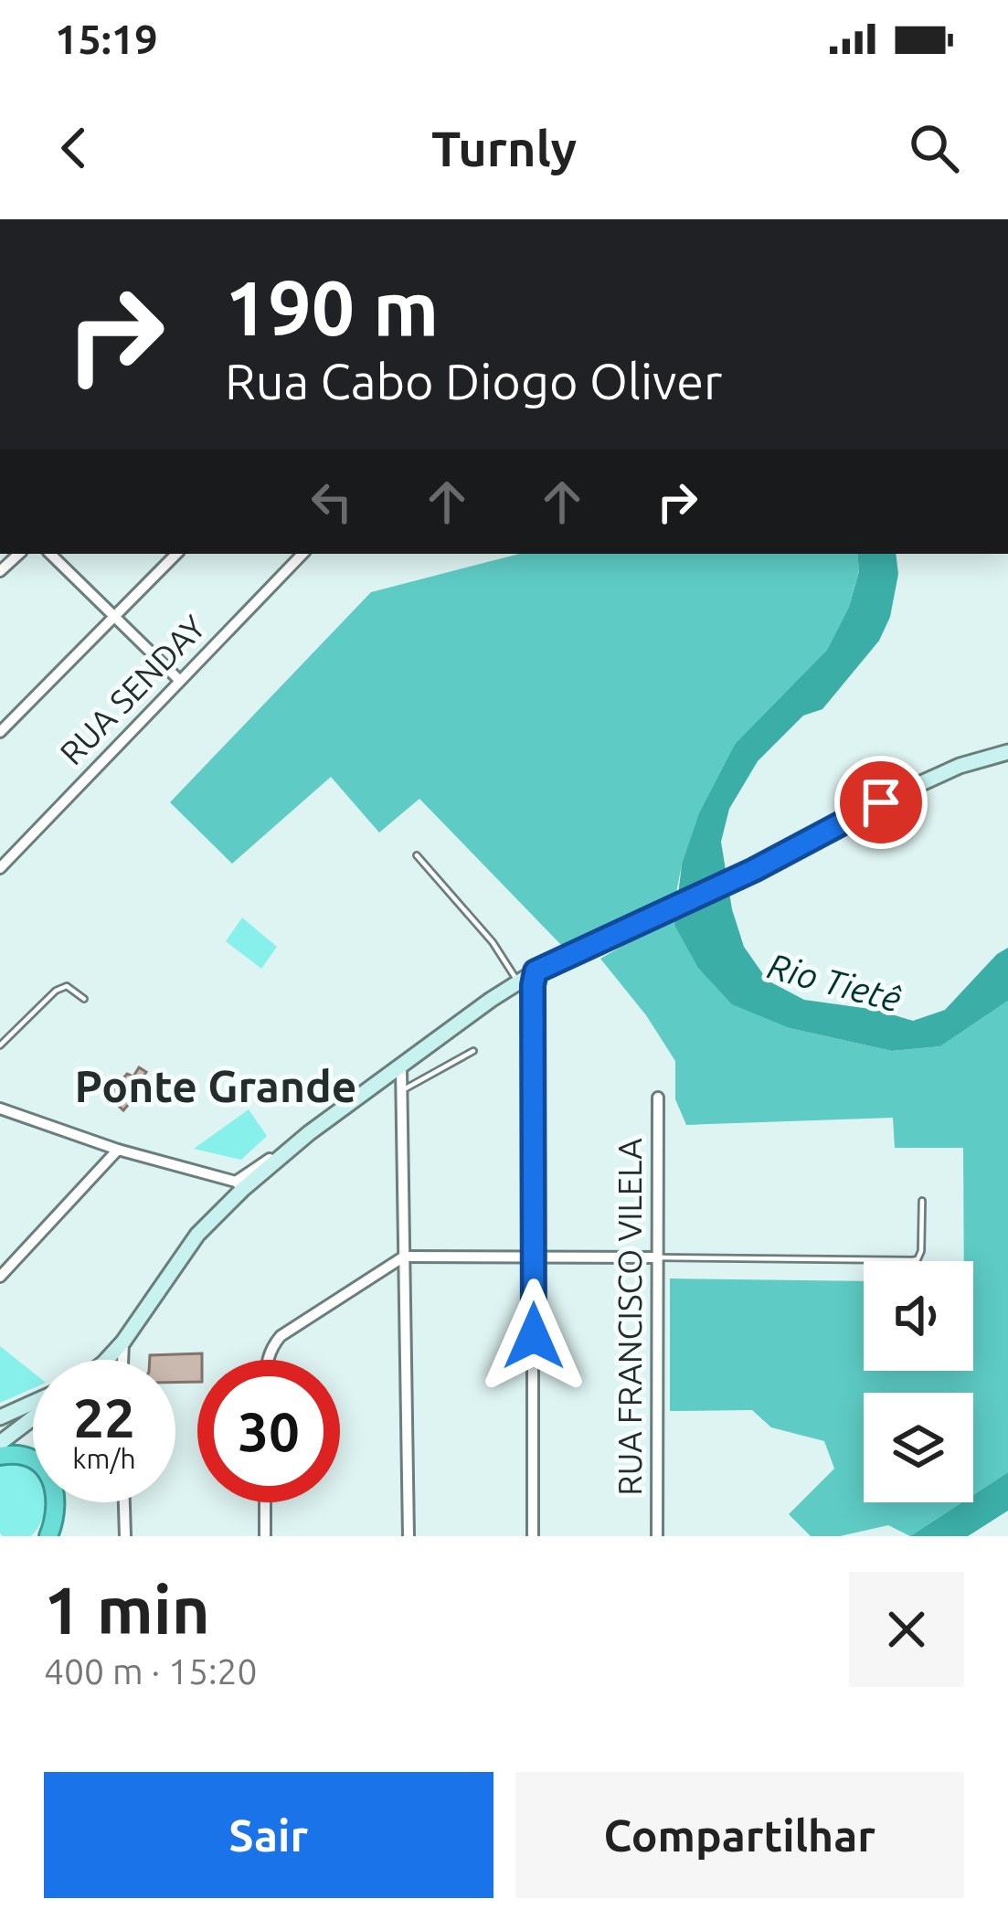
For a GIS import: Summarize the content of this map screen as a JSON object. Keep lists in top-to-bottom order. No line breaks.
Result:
{"streets":{"street":["RUA SENDAY","RUA FRANCISCO VILELA"]},"districts":["Ponte Grande"],"water":["Rio Tietê"],"page":{"status":"15:19","header":"Turnly","turn":["190 m","Rua Cabo Diogo Oliver"],"speed":"22 km/h","limit":"30","heading":["1 min","400 m · 15:20"],"buttons":["Sair","Compartilhar"]}}
